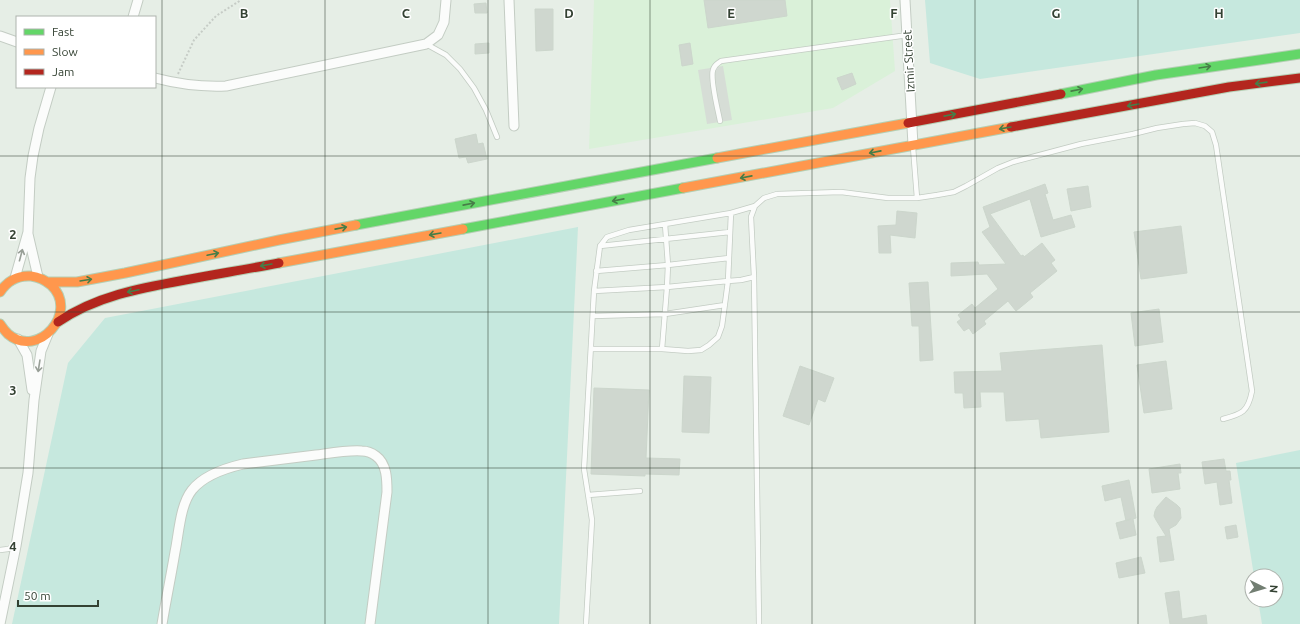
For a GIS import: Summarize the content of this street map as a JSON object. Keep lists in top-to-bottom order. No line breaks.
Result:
{"streets":{"street":["Izmir Street"]},"legend":["Fast","Slow","Jam"],"scale_bar":"50 m","north":"right","grid":{"columns":["B","C","D","E","F","G","H"],"rows":["2","3","4"]}}
